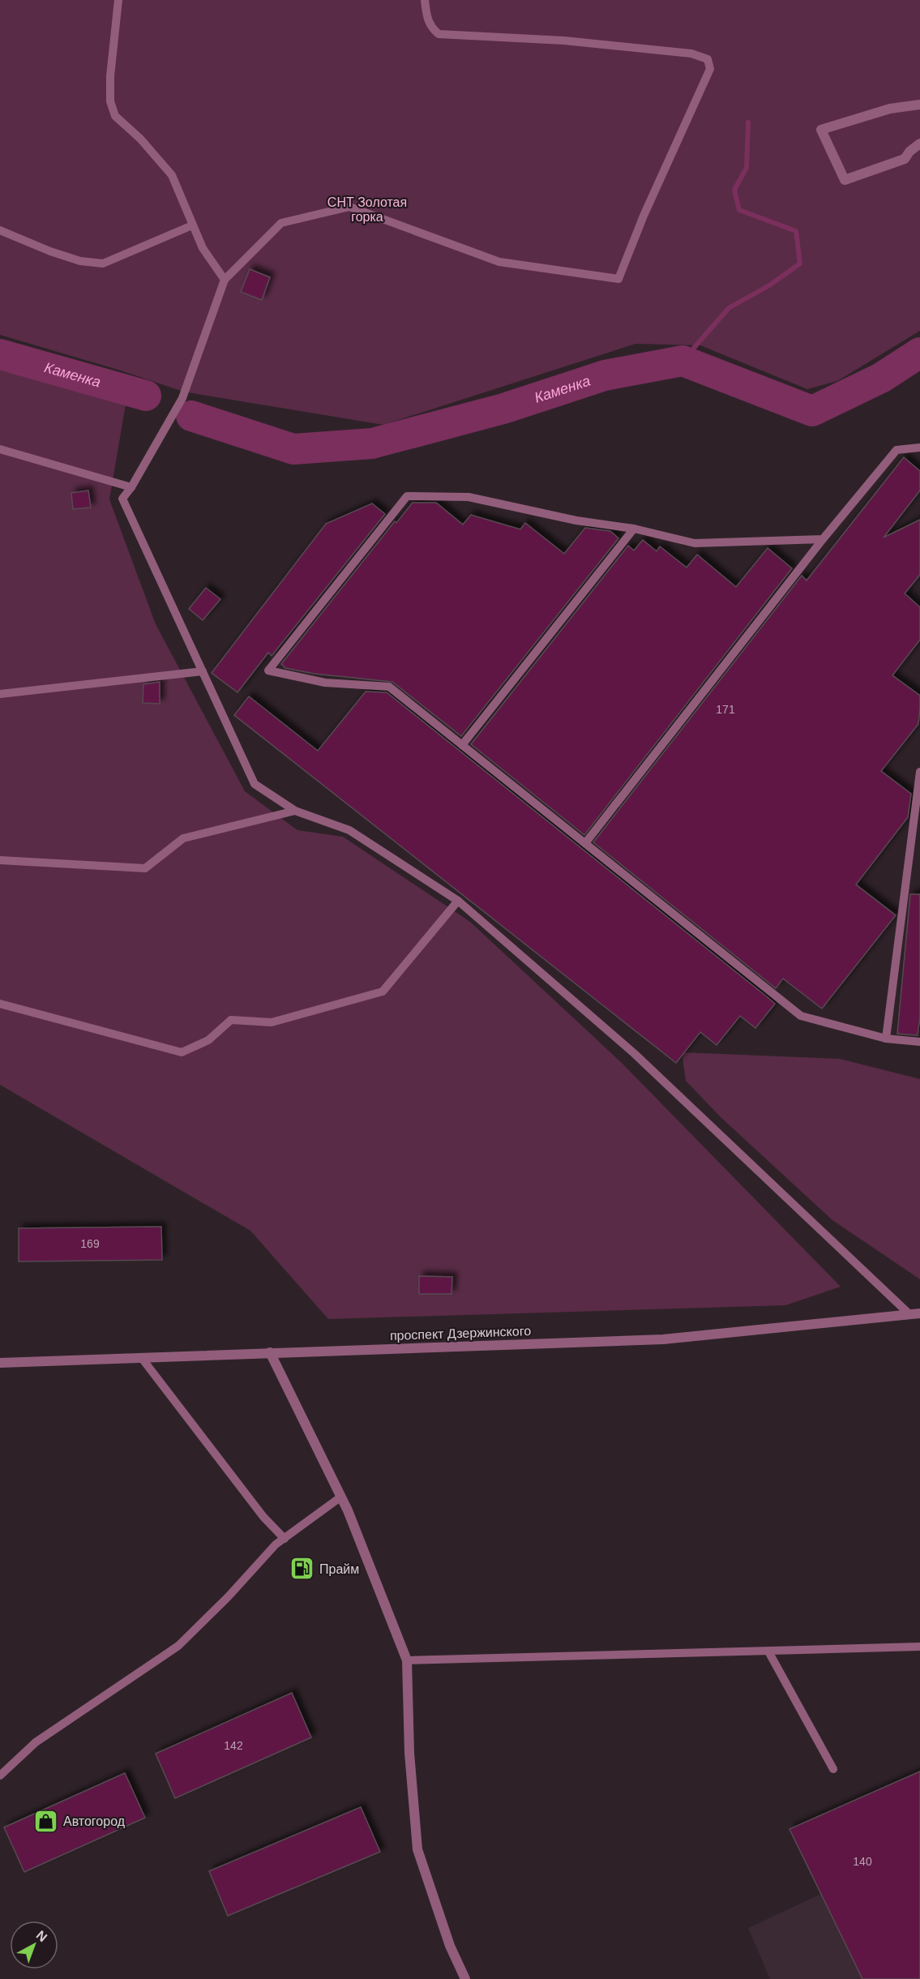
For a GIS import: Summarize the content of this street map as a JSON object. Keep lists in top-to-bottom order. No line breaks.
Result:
{"streets":{"street":["проспект Дзержинского"]},"water":["Каменка"],"parks":["СНТ Золотая горка"],"places":{"fuel station":["Прайм"],"shop":["Автогород"]},"house_numbers":["171","169","142","140"],"north":"top right"}
